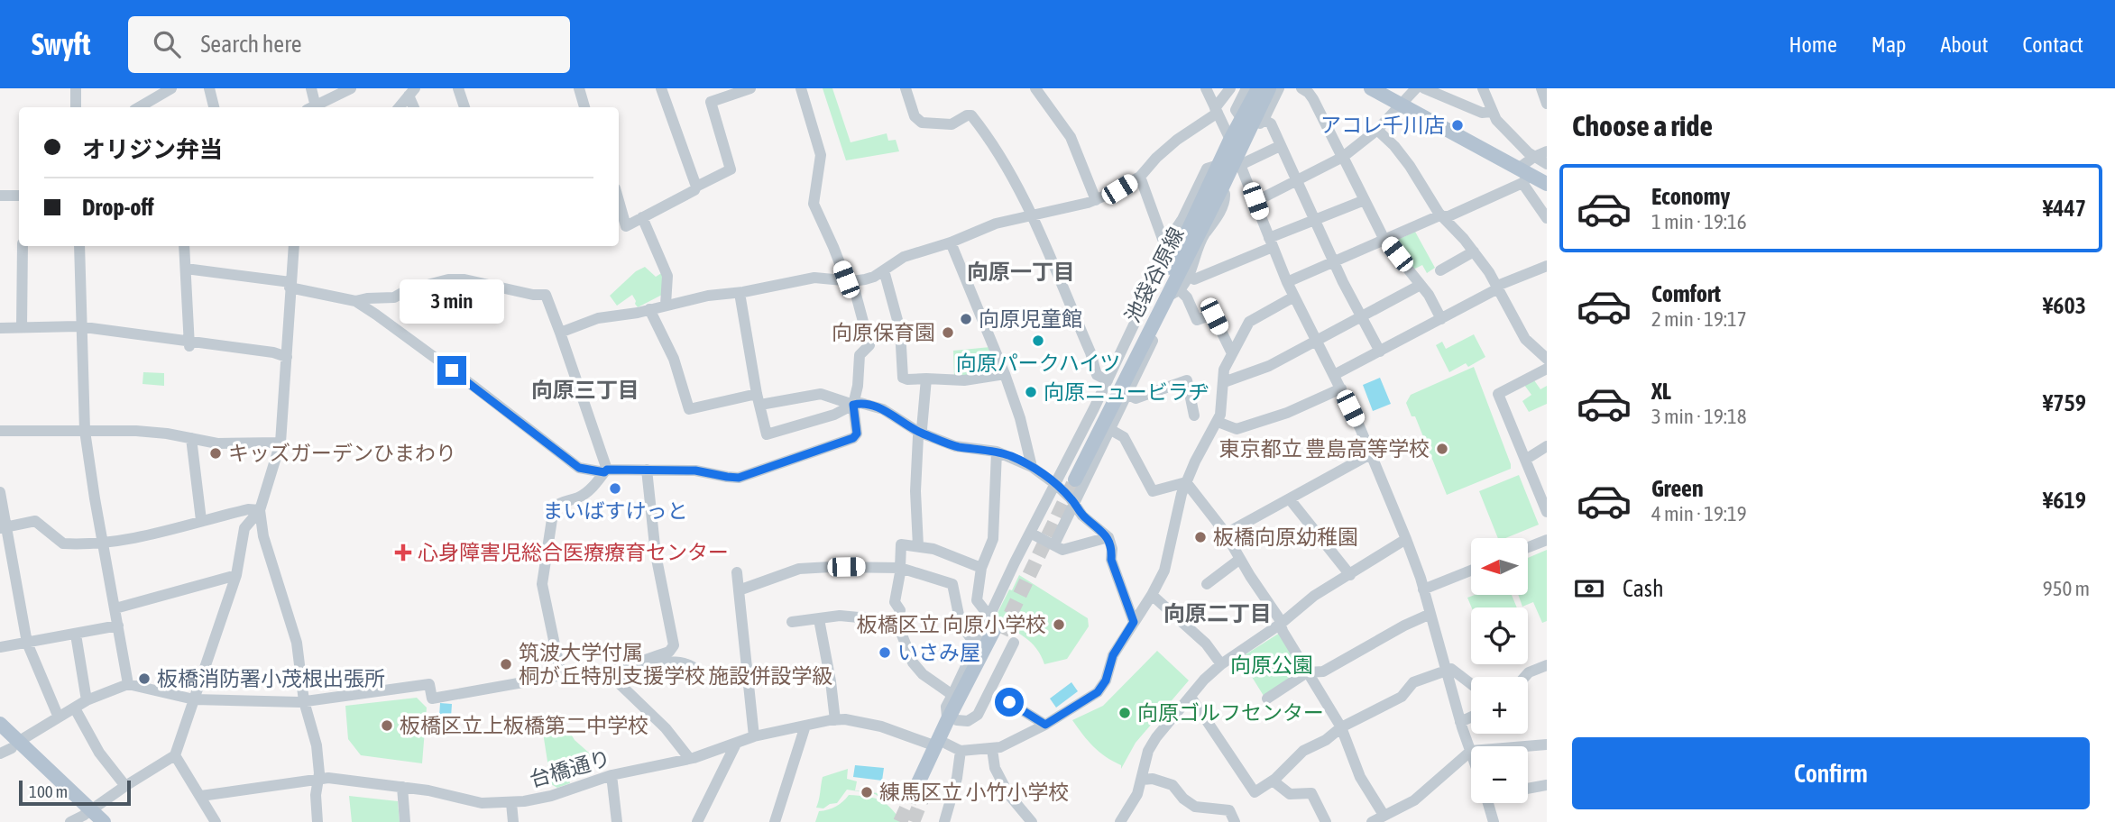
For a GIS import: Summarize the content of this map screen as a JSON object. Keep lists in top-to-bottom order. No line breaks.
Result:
{"streets":{"main road":["池袋谷原線"],"street":["台橋通り"]},"districts":["向原一丁目","向原三丁目","向原二丁目"],"parks":["向原公園"],"places":{"other":["アコレ千川店","向原児童館","向原保育園","向原パークハイツ","向原ニュービラヂ","東京都立 豊島高等学校","キッズガーデンひまわり","まいばすけっと","板橋向原幼稚園","板橋区立 向原小学校","いさみ屋","筑波大学付属 桐が丘特別支援学校 施設併設学級","板橋消防署小茂根出張所","向原ゴルフセンター","板橋区立上板橋第二中学校","練馬区立 小竹小学校"],"health":["心身障害児総合医療療育センター"]},"scale_bar":"100 m","north":"left","page":{"header":"Swyft","search":"Search here","nav":["Home","Map","About","Contact"],"heading":"Choose a ride","banner":["オリジン弁当","Drop-off"],"list":[{"name":"Economy","note":"1 min · 19:16","value":"¥447"},{"name":"Comfort","note":"2 min · 19:17","value":"¥603"},{"name":"XL","note":"3 min · 19:18","value":"¥759"},{"name":"Green","note":"4 min · 19:19","value":"¥619"}],"bubble":"3 min","map_buttons":["+","−"],"pay":["Cash","950 m"],"buttons":"Confirm","scale":"100 m"}}
